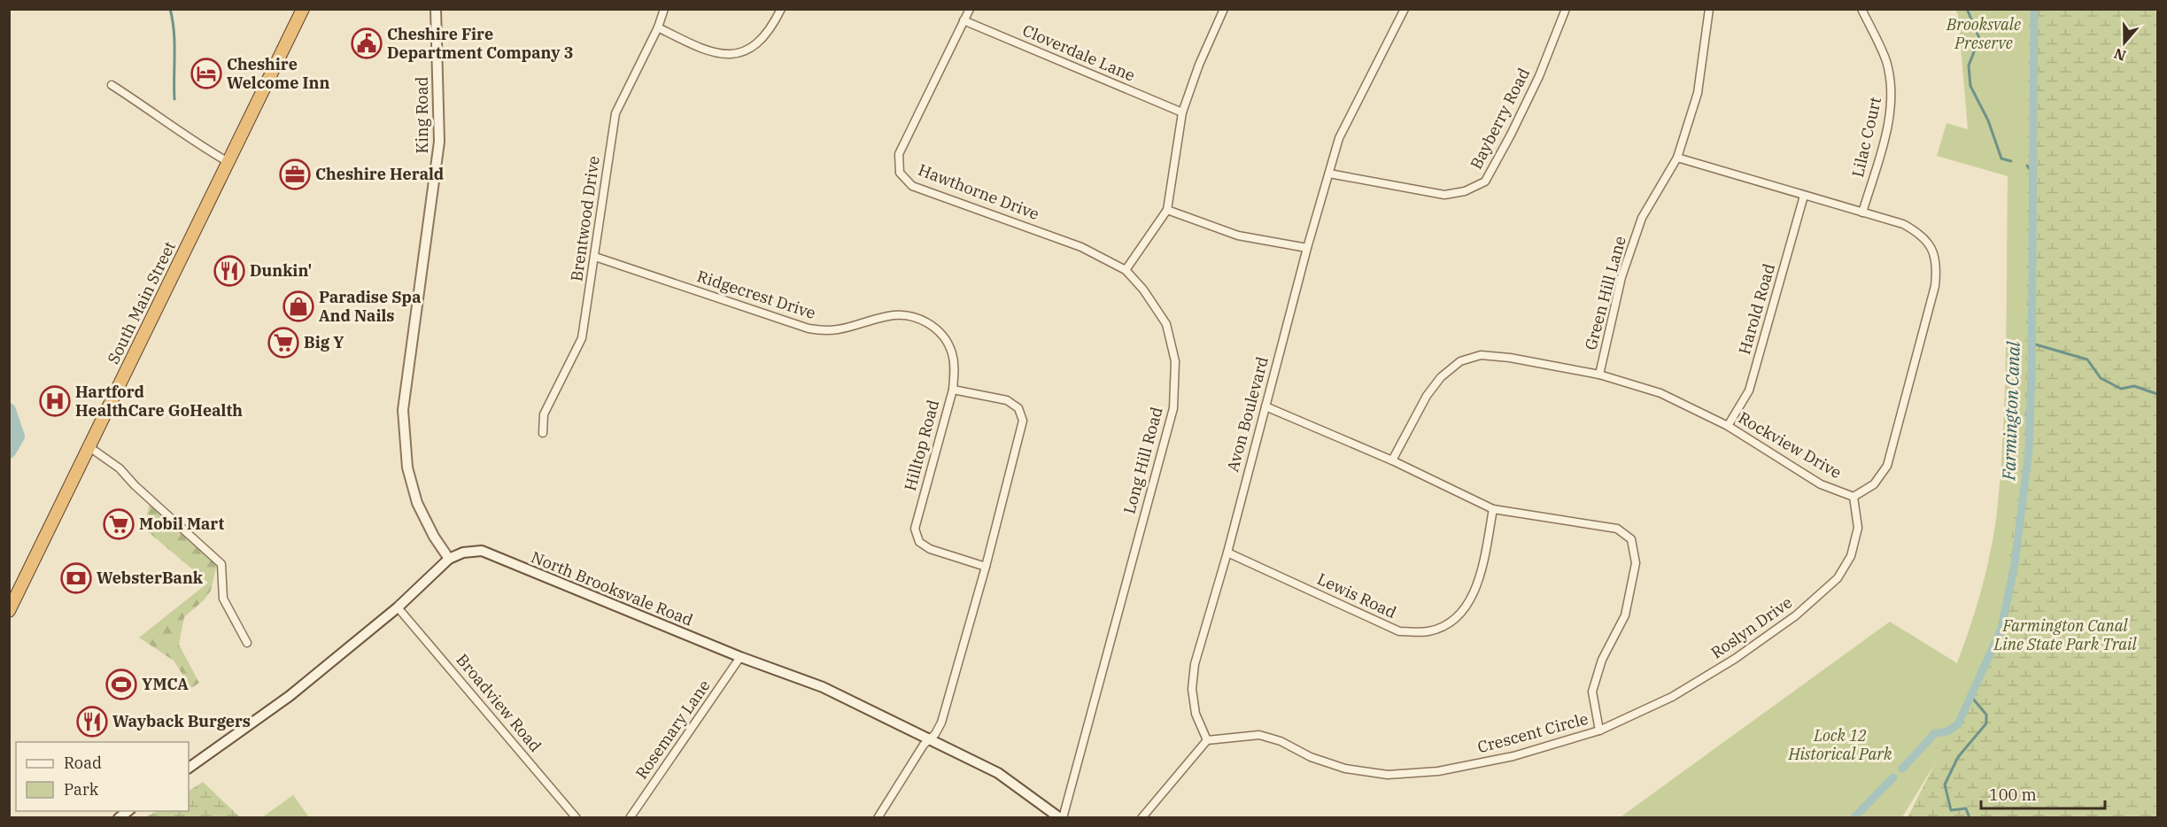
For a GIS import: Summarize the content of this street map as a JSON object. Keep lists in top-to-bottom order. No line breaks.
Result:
{"streets":{"highway":["South Main Street"],"main road":["King Road","North Brooksvale Road"],"street":["Cloverdale Lane","Bayberry Road","Lilac Court","Hawthorne Drive","Brentwood Drive","Green Hill Lane","Ridgecrest Drive","Harold Road","Avon Boulevard","Hilltop Road","Rockview Drive","Long Hill Road","Lewis Road","Roslyn Drive","Broadview Road","Rosemary Lane","Crescent Circle"]},"crossings":[["Cloverdale Lane","Hawthorne Drive"],["King Road","North Brooksvale Road"],["Bayberry Road","Avon Boulevard"],["Lilac Court","Rockview Drive"],["Hawthorne Drive","Long Hill Road"],["Brentwood Drive","Ridgecrest Drive"],["Green Hill Lane","Rockview Drive"],["Ridgecrest Drive","Hilltop Road"],["Harold Road","Rockview Drive"],["Avon Boulevard","Lewis Road"],["Avon Boulevard","Crescent Circle"],["Hilltop Road","North Brooksvale Road"],["Rockview Drive","Roslyn Drive"],["Rockview Drive","Crescent Circle"],["Long Hill Road","North Brooksvale Road"],["North Brooksvale Road","Broadview Road"],["North Brooksvale Road","Rosemary Lane"],["Lewis Road","Crescent Circle"],["Roslyn Drive","Crescent Circle"]],"water":["Farmington Canal"],"parks":["Brooksvale Preserve","Farmington Canal Line State Park Trail","Lock 12 Historical Park"],"places":{"public building":["Cheshire Fire Department Company 3"],"hotel":["Cheshire Welcome Inn"],"office":["Cheshire Herald"],"restaurant":["Dunkin'","Wayback Burgers"],"shop":["Paradise Spa And Nails"],"supermarket":["Big Y","Mobil Mart"],"hospital":["Hartford HealthCare GoHealth"],"bank":["WebsterBank"],"sports":["YMCA"]},"legend":["Road","Park"],"scale_bar":"100 m","north":"bottom"}
